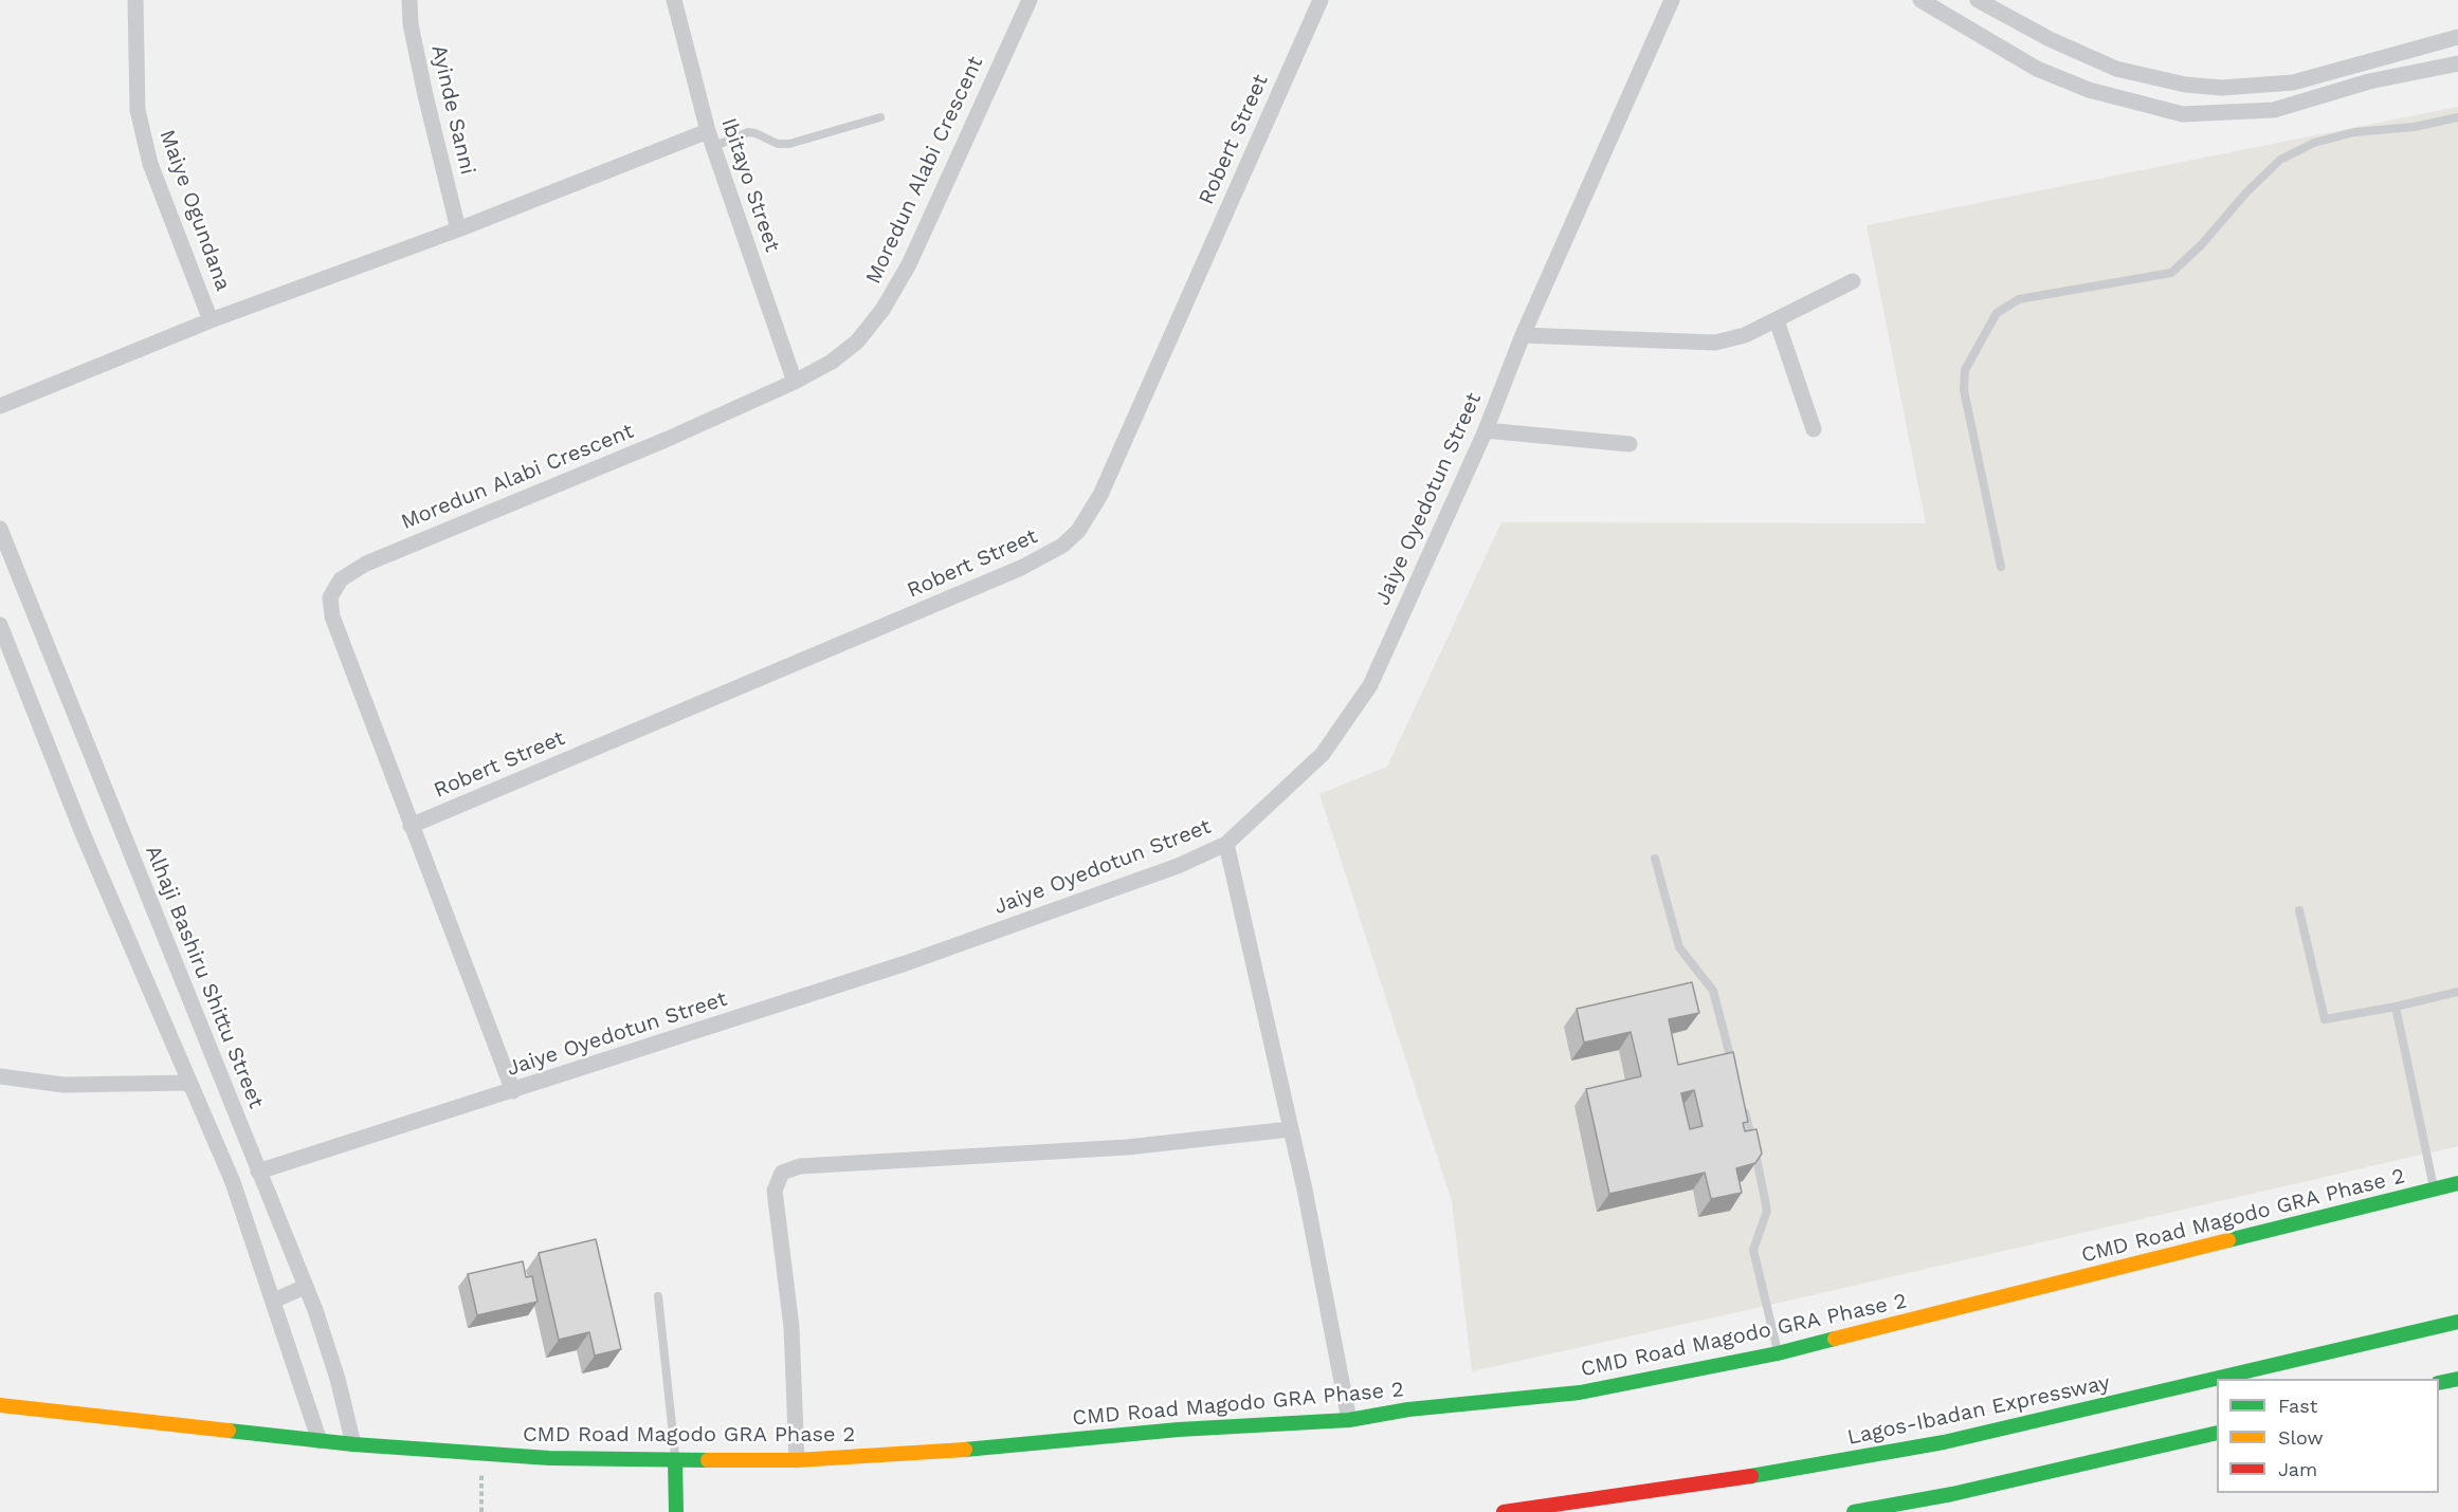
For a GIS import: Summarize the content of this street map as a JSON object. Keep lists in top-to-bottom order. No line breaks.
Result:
{"streets":{"main road":["CMD Road Magodo GRA Phase 2","Lagos-Ibadan Expressway"],"street":["Ayinde Sanni","Robert Street","Moredun Alabi Crescent","Ibitayo Street","Maiye Ogundana","Jaiye Oyedotun Street","Alhaji Bashiru Shittu Street"]},"crossings":[["Robert Street","Moredun Alabi Crescent"],["Moredun Alabi Crescent","Ibitayo Street"],["Moredun Alabi Crescent","Jaiye Oyedotun Street"],["Jaiye Oyedotun Street","Alhaji Bashiru Shittu Street"],["Alhaji Bashiru Shittu Street","CMD Road Magodo GRA Phase 2"]],"legend":["Fast","Slow","Jam"]}
